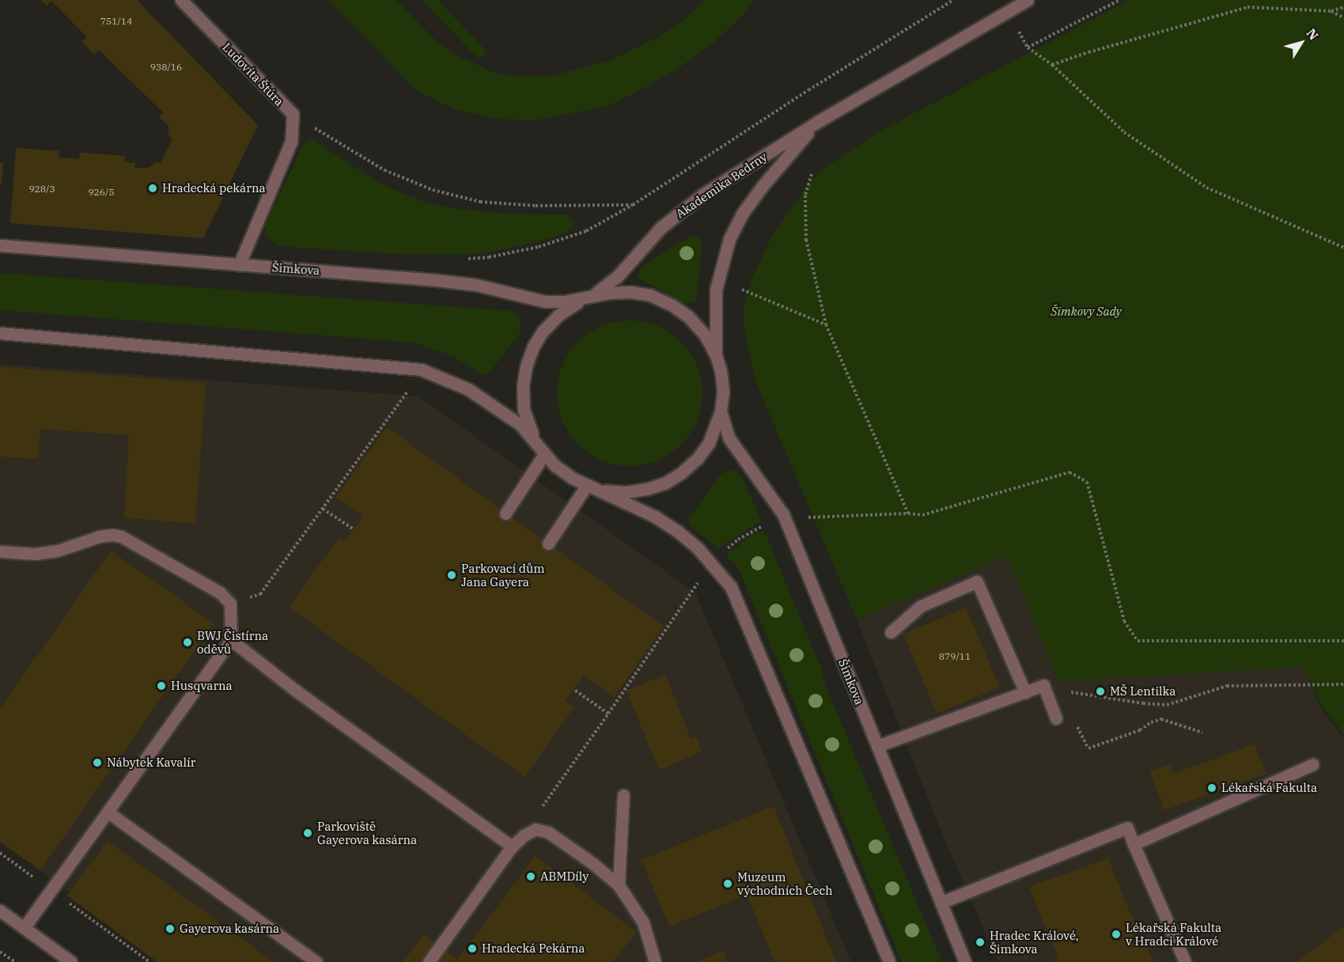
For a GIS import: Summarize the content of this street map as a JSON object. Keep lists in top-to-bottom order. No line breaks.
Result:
{"streets":{"street":["Ludovíta Štúra","Akademika Bedrny","Šimkova"]},"crossings":[["Ludovíta Štúra","Šimkova"],["Akademika Bedrny","Šimkova"]],"parks":["Šimkovy Sady"],"places":["Hradecká pekárna","Parkovací dům Jana Gayera","BWJ Čistírna oděvů","Husqvarna","MŠ Lentilka","Nábytek Kavalír","Lékařská Fakulta","Parkoviště Gayerova kasárna","ABMDíly","Muzeum východních Čech","Gayerova kasárna","Lékařská Fakulta v Hradci Králové","Hradec Králové, Šimkova","Hradecká Pekárna"],"house_numbers":["751/14","938/16","928/3","926/5","879/11"],"north":"top right"}
